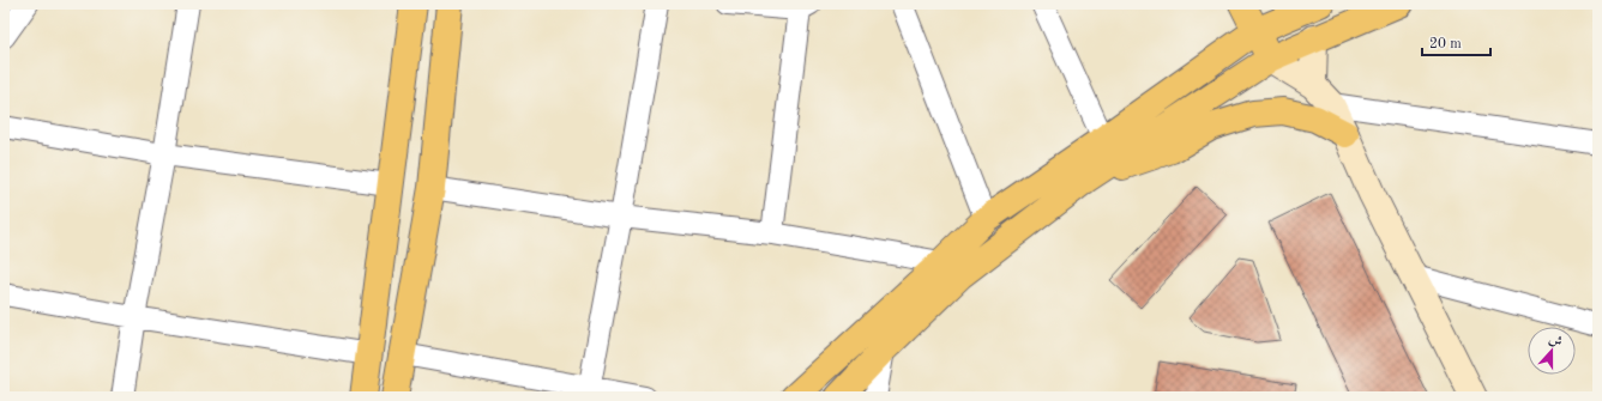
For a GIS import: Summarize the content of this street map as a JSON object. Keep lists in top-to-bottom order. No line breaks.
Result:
{"scale_bar":"20 m","north":"top"}
